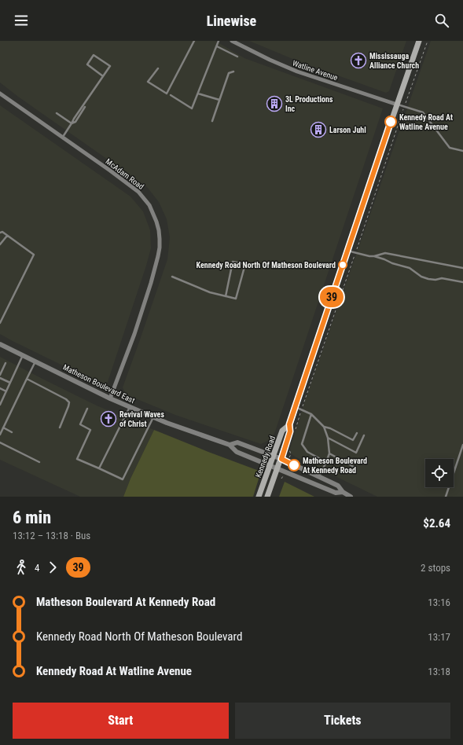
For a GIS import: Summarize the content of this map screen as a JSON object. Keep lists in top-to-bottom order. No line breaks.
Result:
{"streets":{"main road":["Kennedy Road"],"street":["Watline Avenue","McAdam Road","Matheson Boulevard East"]},"crossings":[["Watline Avenue","Kennedy Road"],["McAdam Road","Matheson Boulevard East"],["Matheson Boulevard East","Kennedy Road"]],"places":{"church":["Mississauga Alliance Church","Revival Waves of Christ"],"building":["3L Productions Inc","Larson Juhl"],"other":["Kennedy Road At Watline Avenue","Kennedy Road North Of Matheson Boulevard","Matheson Boulevard At Kennedy Road"]},"lines":["bus line 39"],"page":{"header":"Linewise","on_map":"39","heading":["6 min","13:12 – 13:18 · Bus","$2.64"],"legs":["4","39","2 stops"],"list":[{"name":"Matheson Boulevard At Kennedy Road","value":"13:16"},{"name":"Kennedy Road North Of Matheson Boulevard","value":"13:17"},{"name":"Kennedy Road At Watline Avenue","value":"13:18"}],"buttons":["Start","Tickets"]}}
